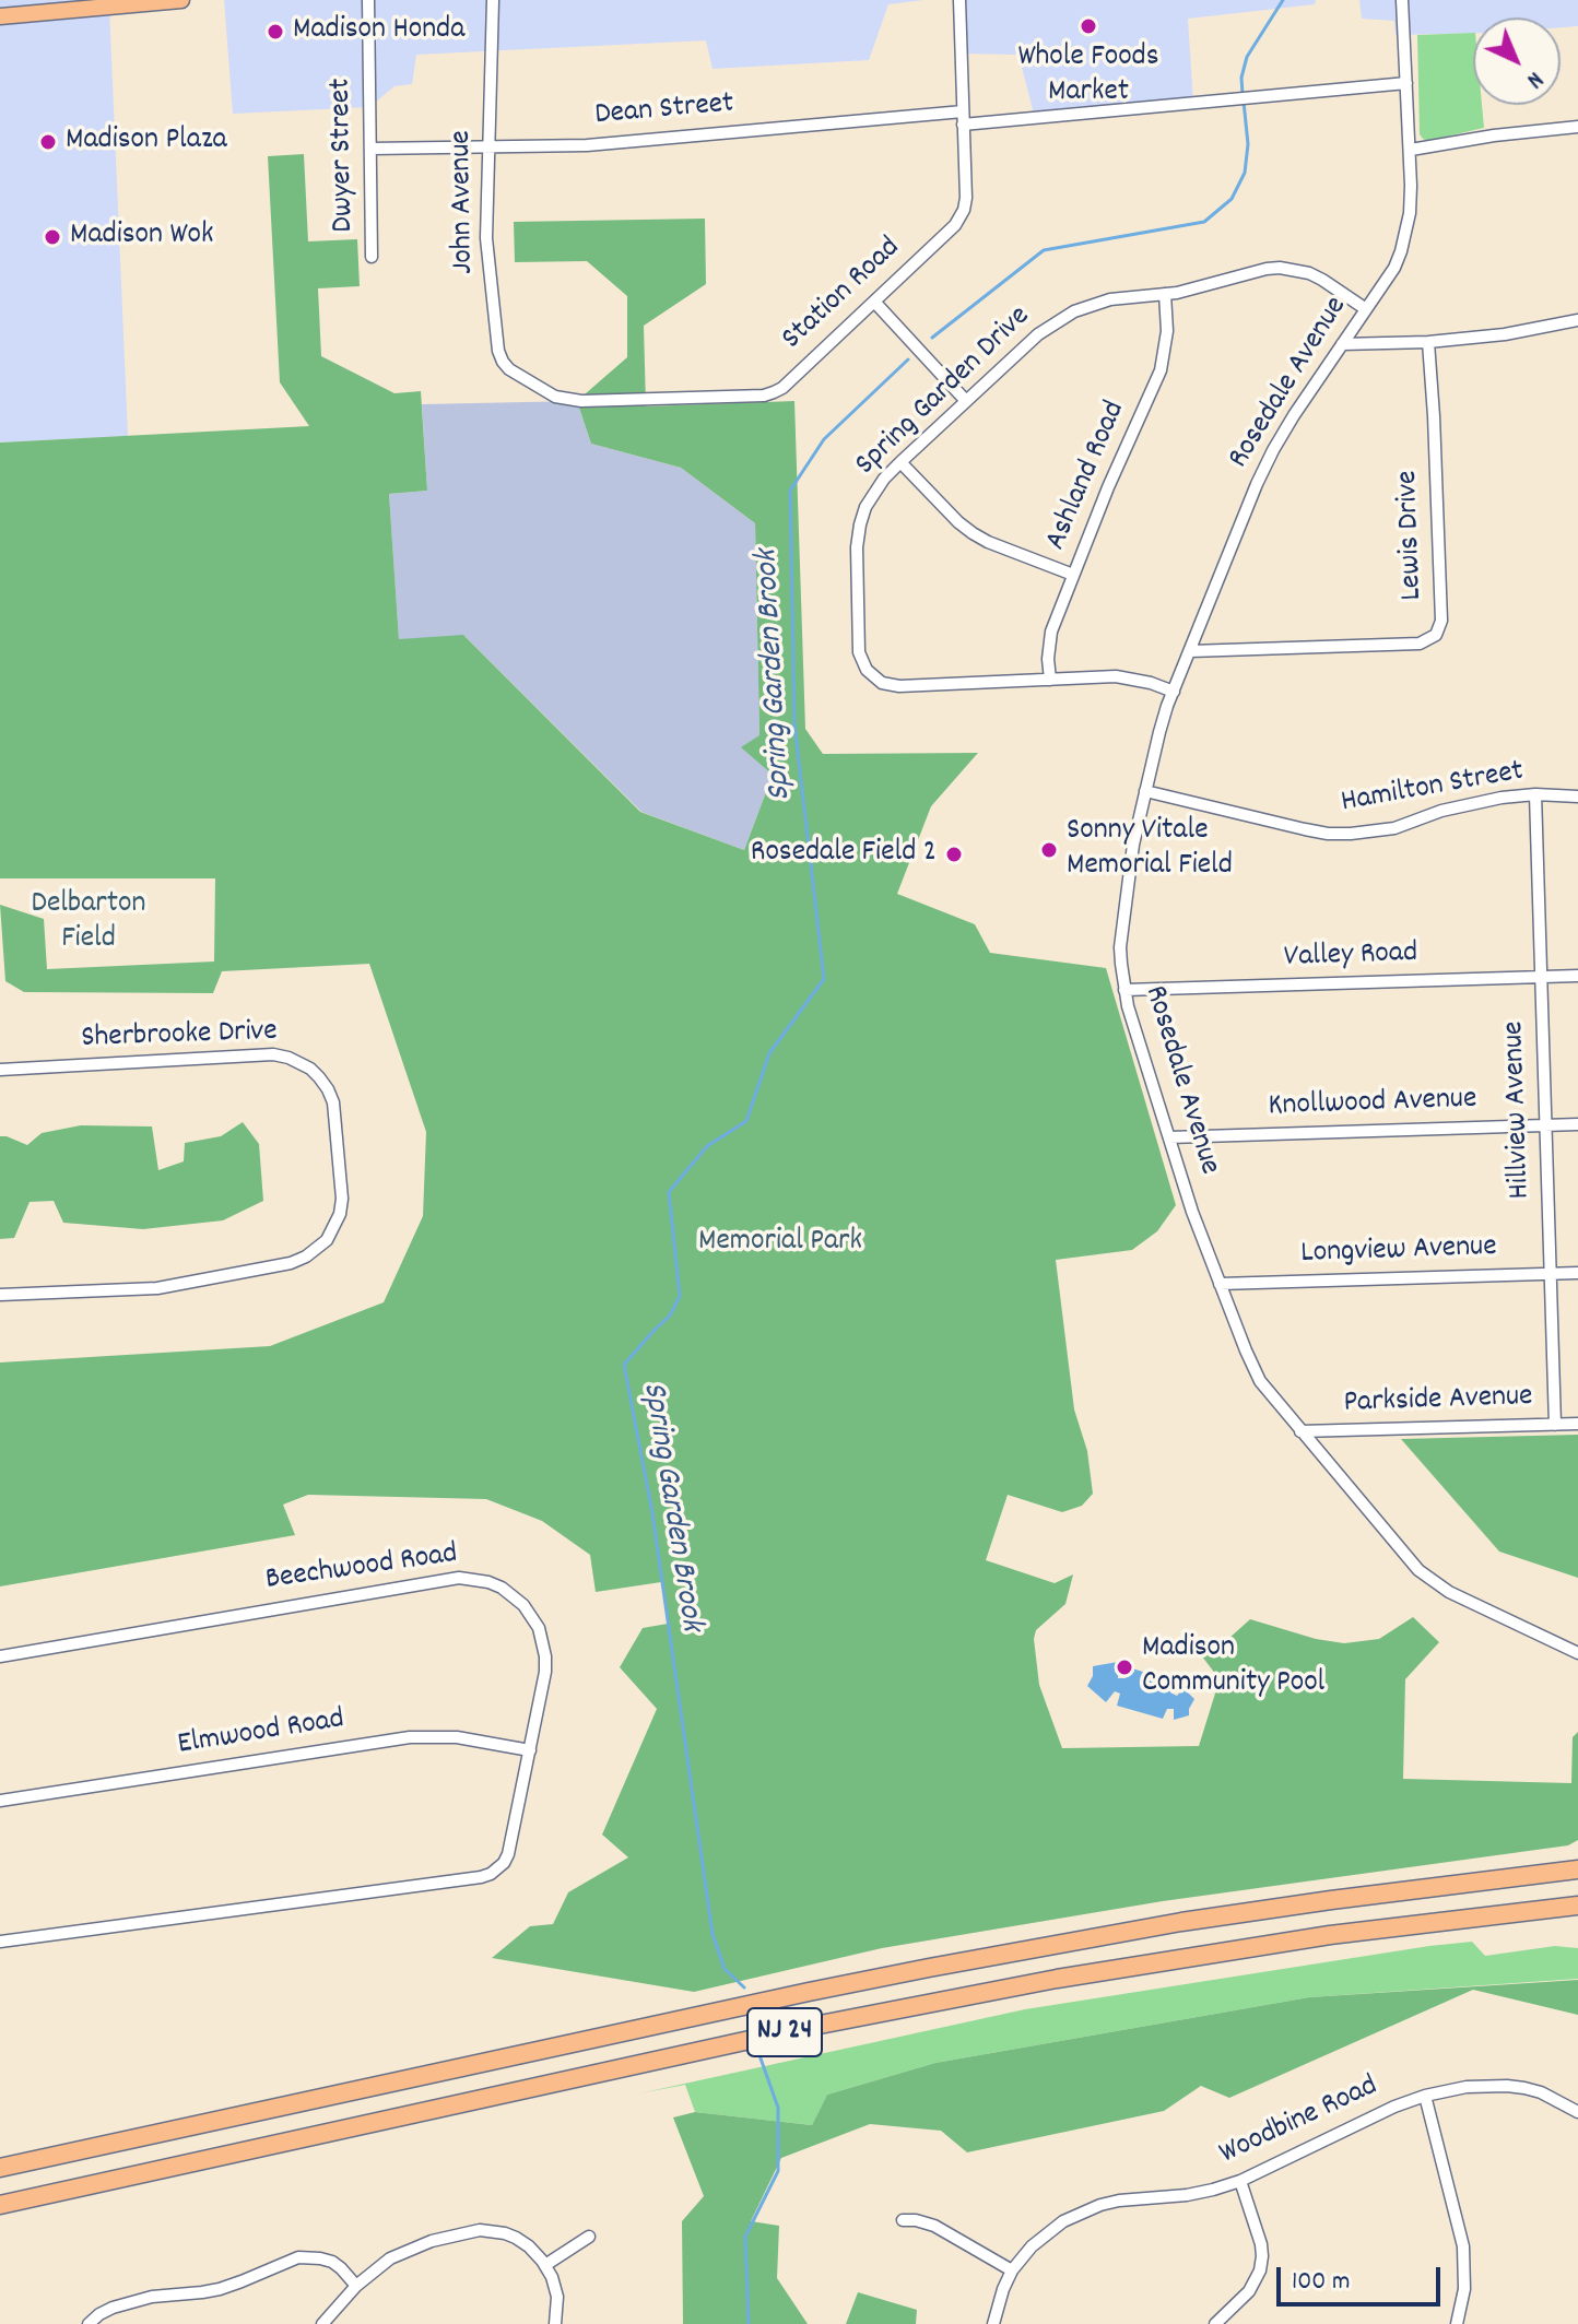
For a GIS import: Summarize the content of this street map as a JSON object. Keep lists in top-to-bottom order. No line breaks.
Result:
{"streets":{"highway":["NJ 24"],"street":["Dean Street","Dwyer Street","John Avenue","Station Road","Rosedale Avenue","Spring Garden Drive","Ashland Road","Lewis Drive","Hamilton Street","Valley Road","Sherbrooke Drive","Knollwood Avenue","Hillview Avenue","Longview Avenue","Parkside Avenue","Beechwood Road","Elmwood Road","Woodbine Road"]},"crossings":[["Dean Street","Dwyer Street"],["Dean Street","John Avenue"],["Dean Street","Station Road"],["John Avenue","Station Road"],["Rosedale Avenue","Spring Garden Drive"],["Rosedale Avenue","Lewis Drive"],["Rosedale Avenue","Hamilton Street"],["Rosedale Avenue","Valley Road"],["Rosedale Avenue","Knollwood Avenue"],["Rosedale Avenue","Longview Avenue"],["Rosedale Avenue","Parkside Avenue"],["Spring Garden Drive","Ashland Road"],["Hamilton Street","Hillview Avenue"],["Valley Road","Hillview Avenue"],["Knollwood Avenue","Hillview Avenue"],["Hillview Avenue","Longview Avenue"],["Hillview Avenue","Parkside Avenue"],["Beechwood Road","Elmwood Road"]],"water":["Spring Garden Brook"],"parks":["Delbarton Field","Memorial Park"],"places":["Whole Foods Market","Madison Honda","Madison Plaza","Madison Wok","Sonny Vitale Memorial Field","Rosedale Field 2","Madison Community Pool"],"scale_bar":"100 m","north":"bottom right"}
